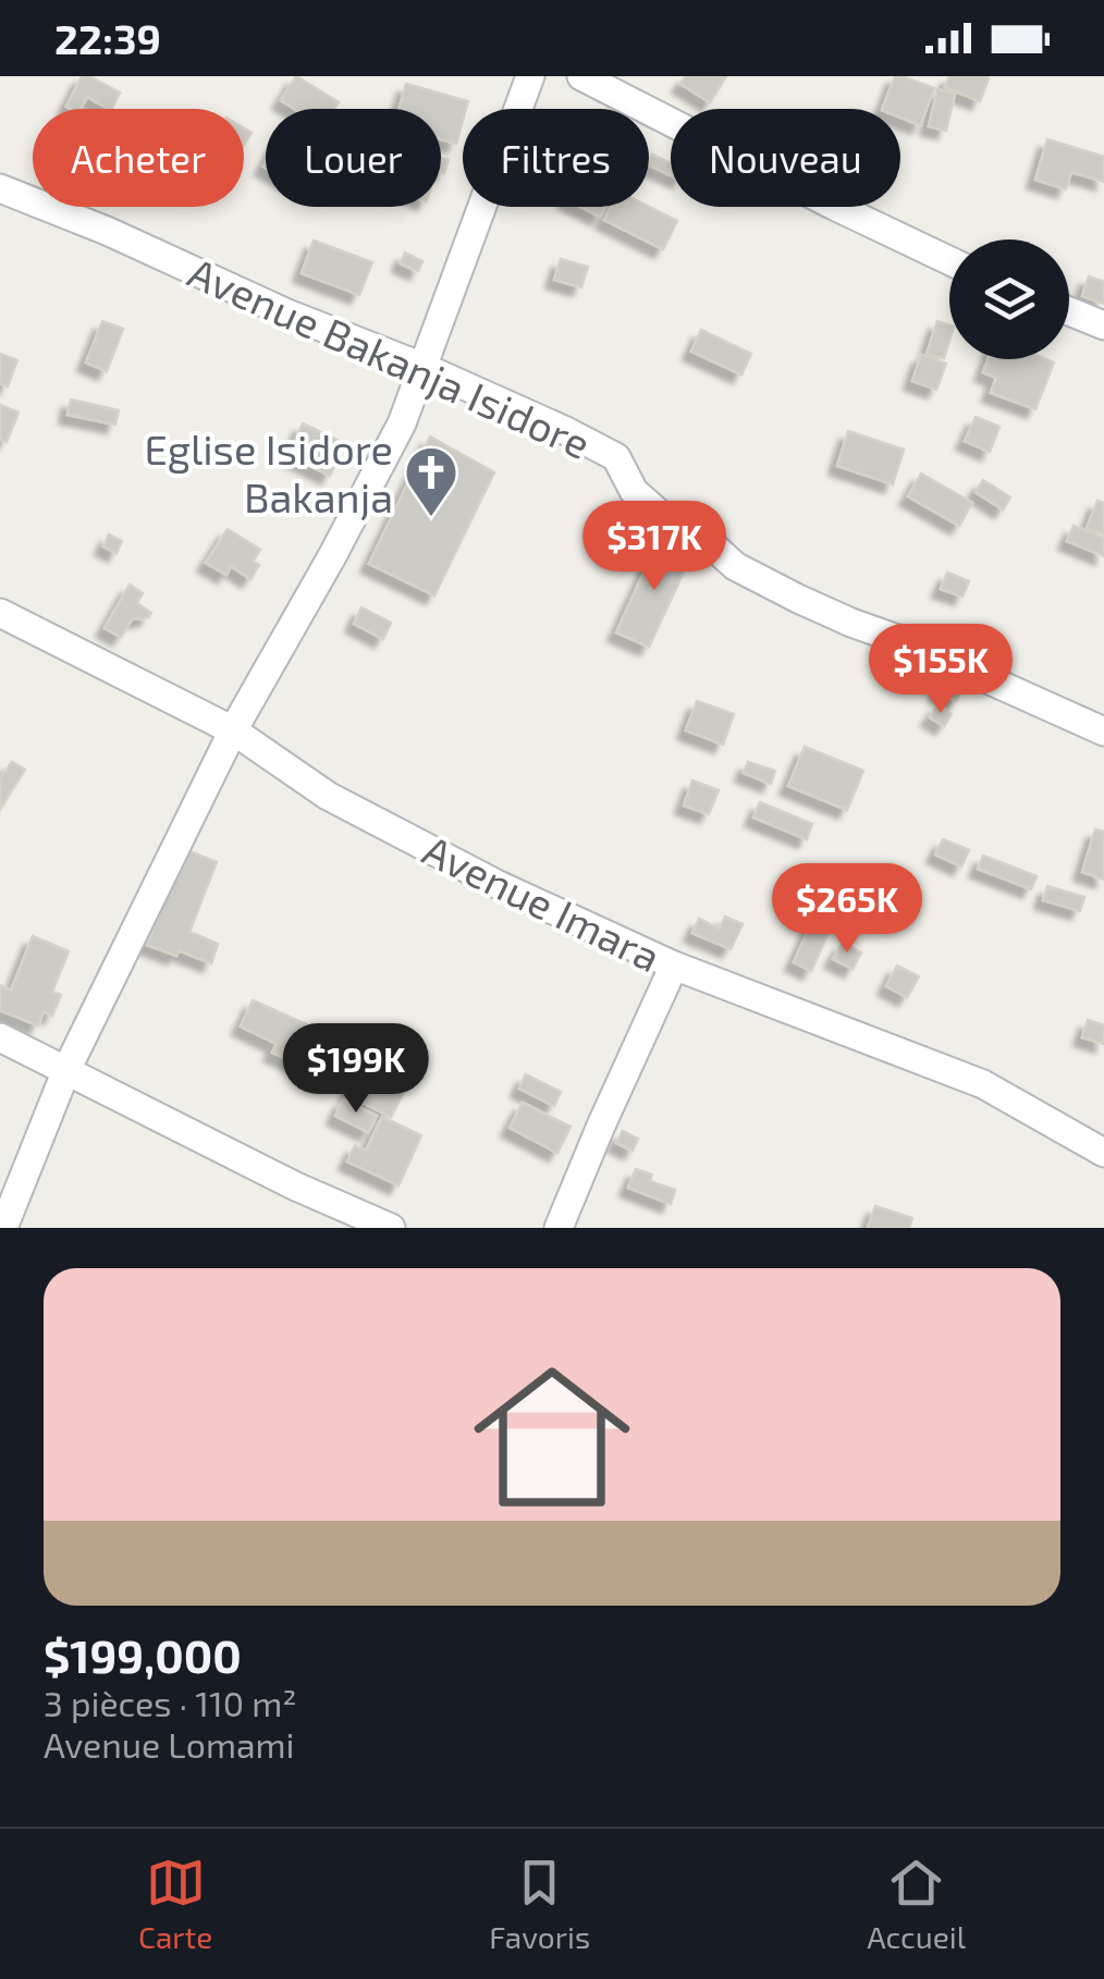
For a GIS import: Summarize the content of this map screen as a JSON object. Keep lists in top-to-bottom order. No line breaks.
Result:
{"streets":{"street":["Avenue Bakanja Isidore","Avenue Imara"]},"places":{"church":["Eglise Isidore Bakanja"]},"page":{"status":"22:39","chip":["Acheter","Louer","Filtres","Nouveau"],"price":["$317K","$155K","$265K","$199K"],"list":[{"name":"$199,000","note":"3 pièces · 110 m² · Avenue Lomami"}],"tabs":["Carte","Favoris","Accueil"]}}
